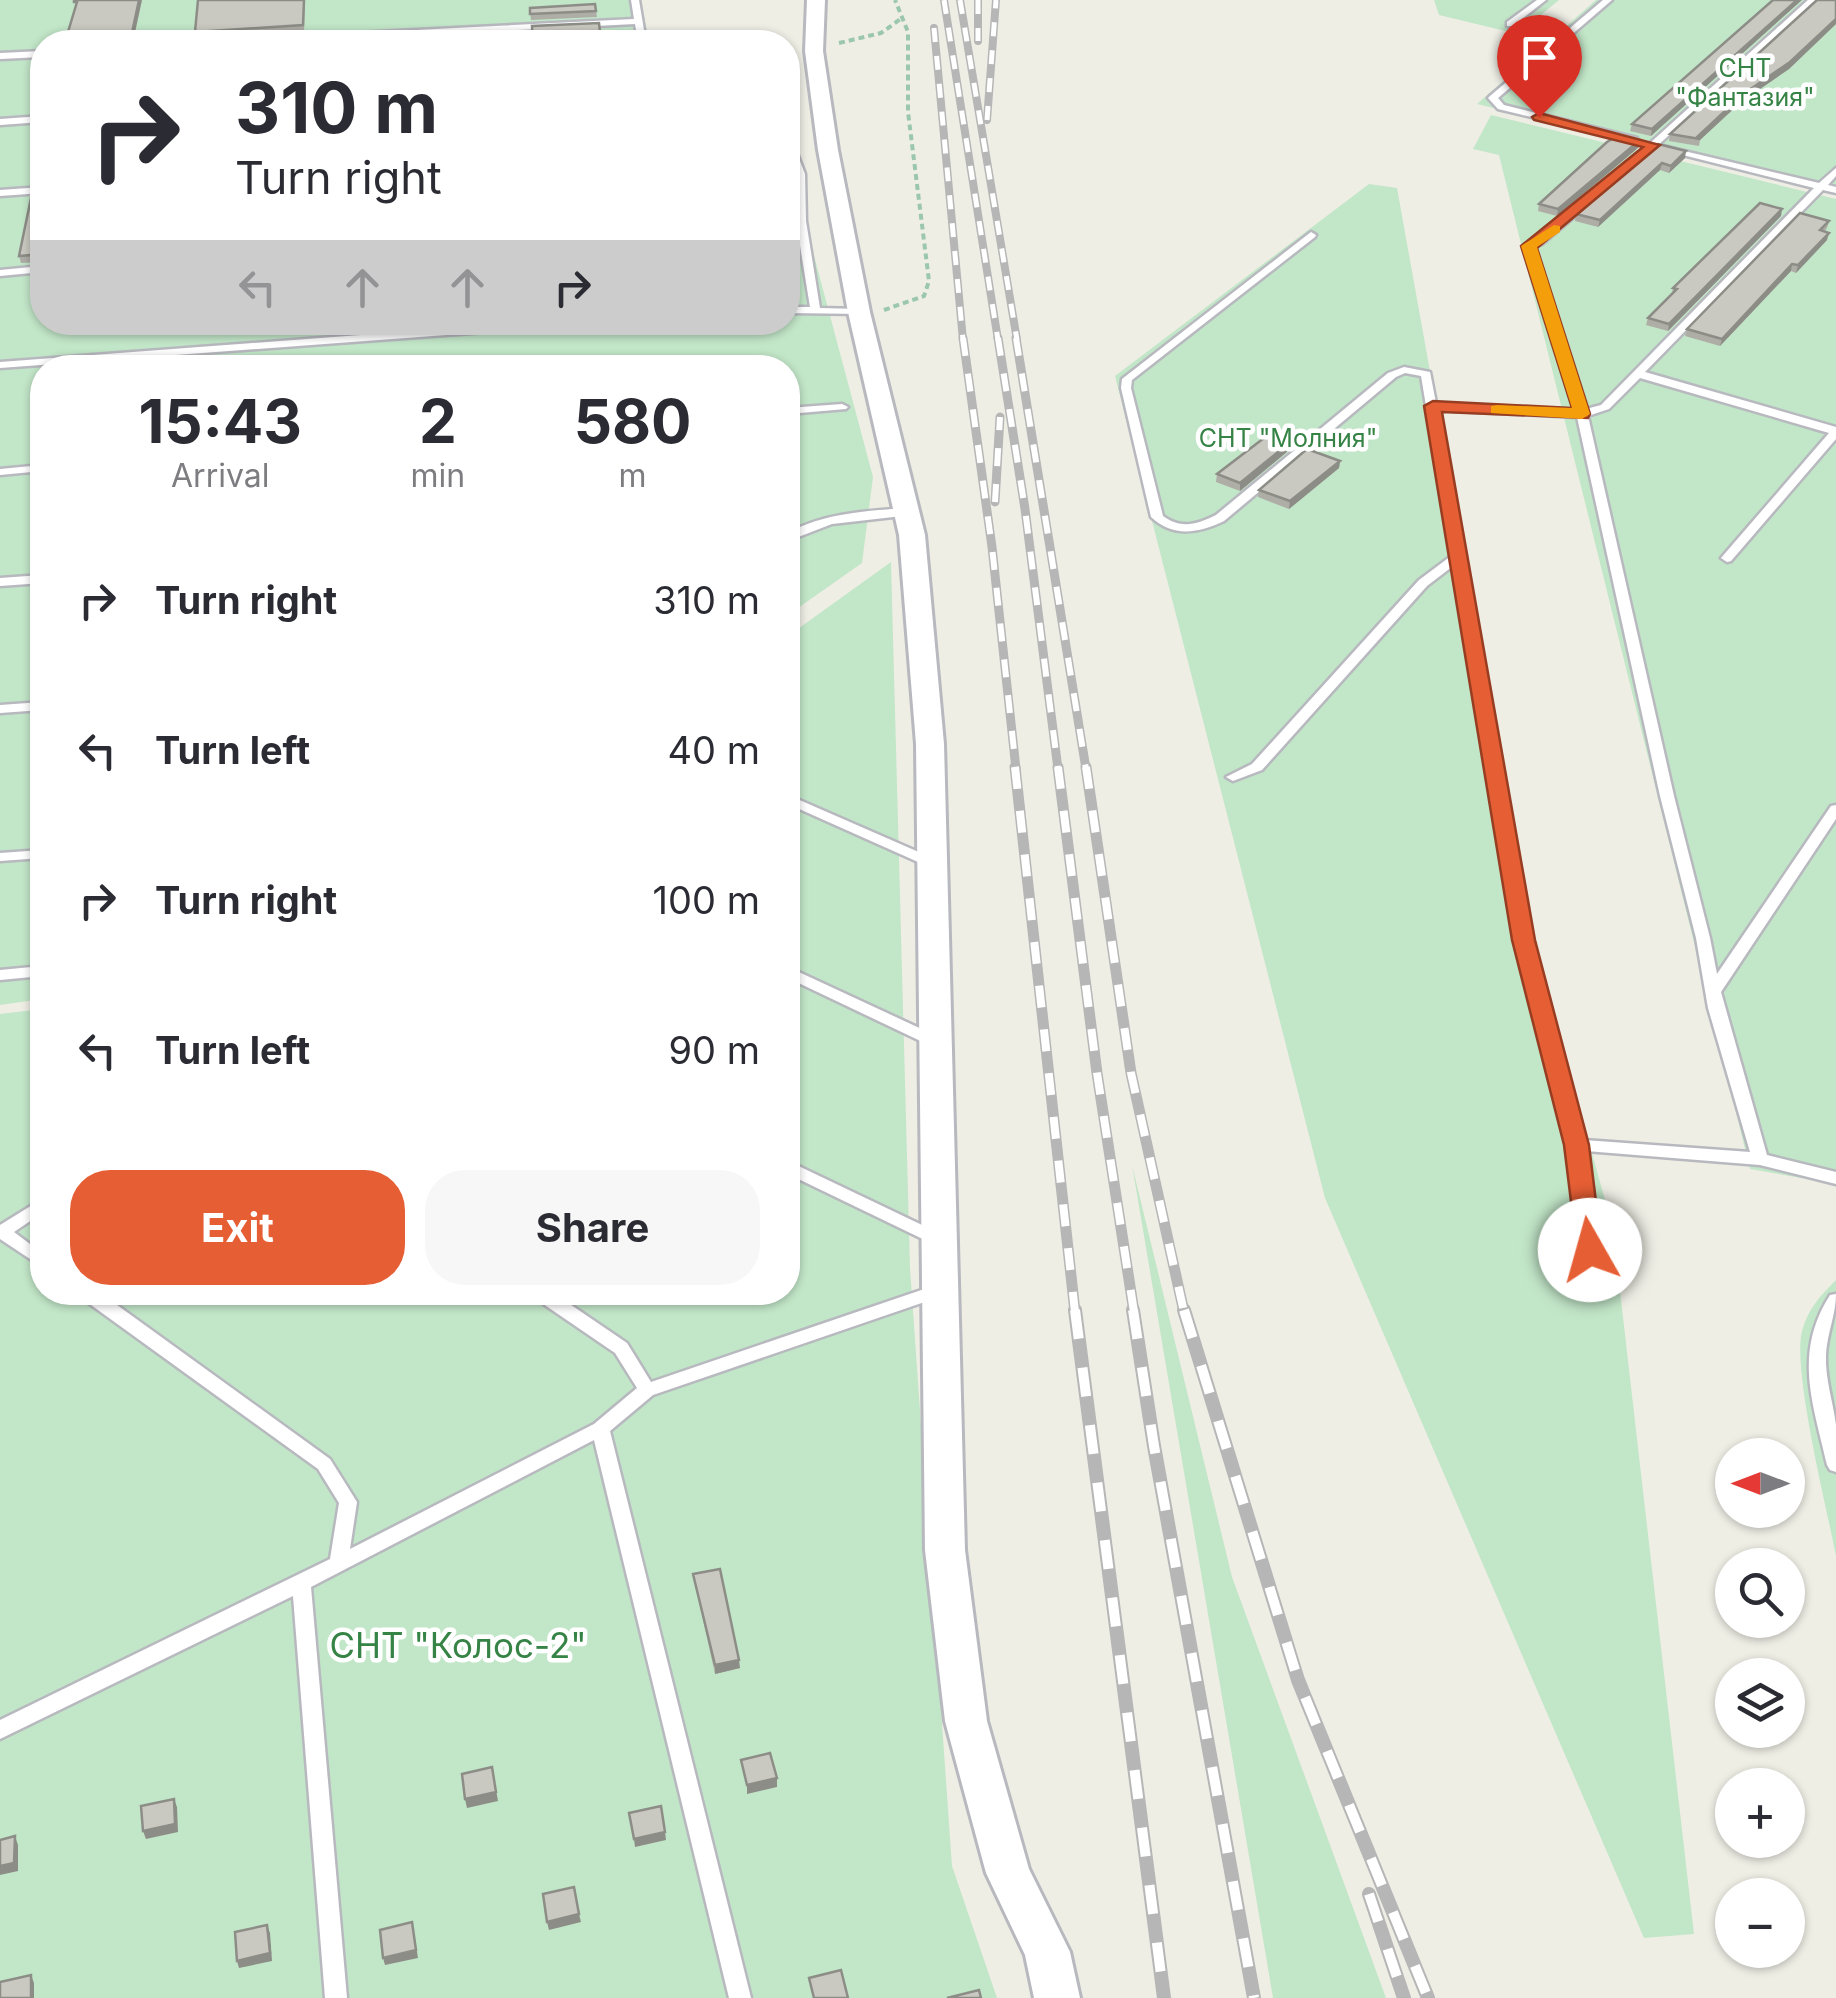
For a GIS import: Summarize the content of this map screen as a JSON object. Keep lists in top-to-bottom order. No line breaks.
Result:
{"parks":["СНТ \"Фантазия\"","СНТ \"Молния\"","СНТ \"Колос-2\""],"north":"left","page":{"turn":["310 m","Turn right"],"eta":["15:43","Arrival","2","min","580","m"],"list":[{"name":"Turn right","value":"310 m"},{"name":"Turn left","value":"40 m"},{"name":"Turn right","value":"100 m"},{"name":"Turn left","value":"90 m"}],"buttons":["Exit","Share"],"map_buttons":["+","−"]}}
